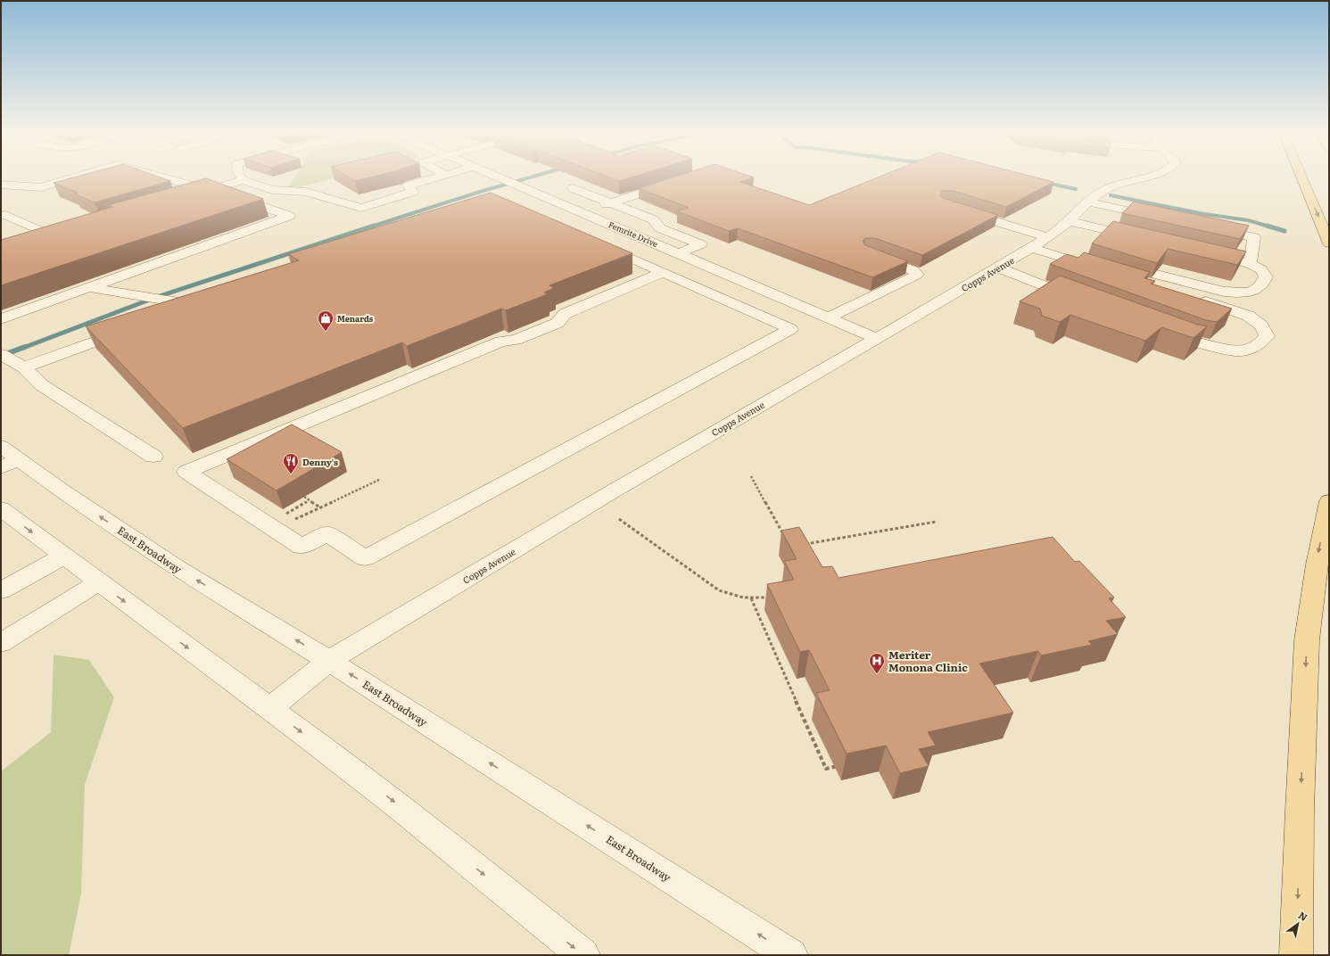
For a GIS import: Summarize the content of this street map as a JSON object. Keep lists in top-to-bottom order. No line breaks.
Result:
{"streets":{"street":["Femrite Drive","Copps Avenue","East Broadway"]},"crossings":[["Femrite Drive","Copps Avenue"],["Copps Avenue","East Broadway"]],"places":{"shop":["Menards"],"restaurant":["Denny's"],"hospital":["Meriter Monona Clinic"]},"north":"top right"}
